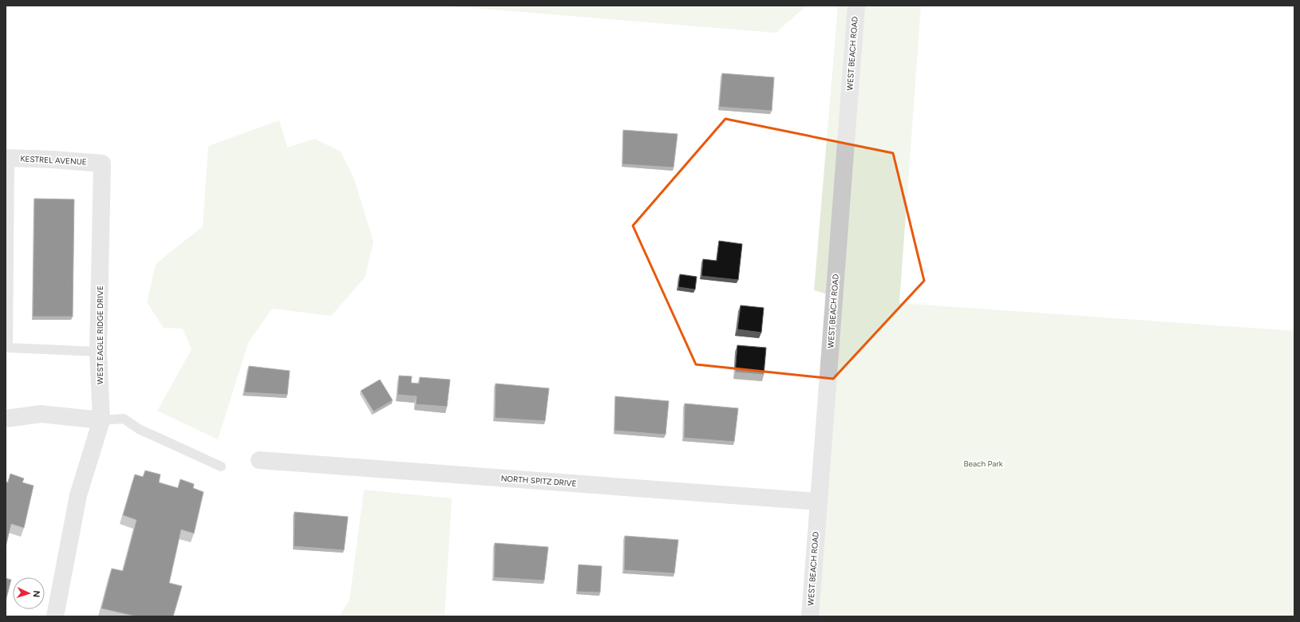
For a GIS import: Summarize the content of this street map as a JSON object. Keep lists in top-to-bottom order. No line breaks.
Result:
{"streets":{"street":["WEST BEACH ROAD","KESTREL AVENUE","WEST EAGLE RIDGE DRIVE","NORTH SPITZ DRIVE"]},"crossings":[["WEST BEACH ROAD","NORTH SPITZ DRIVE"],["KESTREL AVENUE","WEST EAGLE RIDGE DRIVE"]],"parks":["Beach Park"],"north":"right"}
